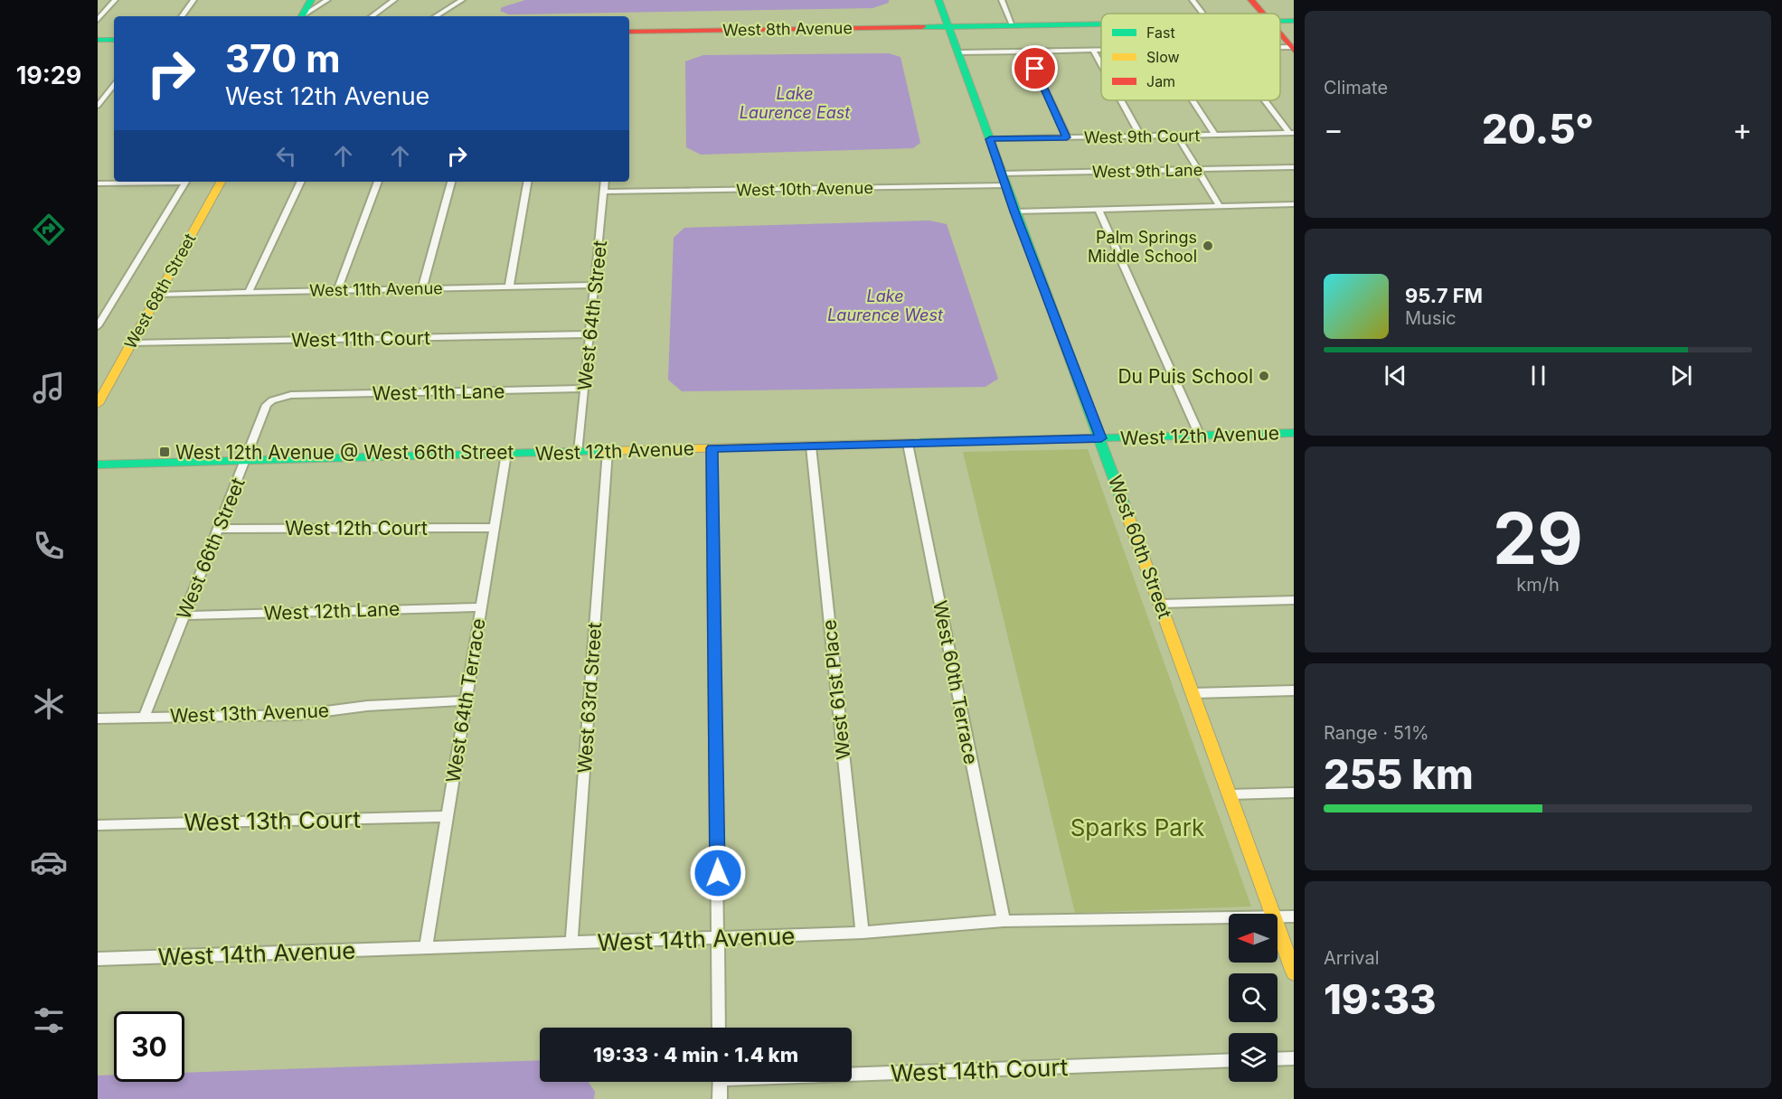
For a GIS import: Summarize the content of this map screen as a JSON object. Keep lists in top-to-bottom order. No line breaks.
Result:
{"streets":{"street":["West 8th Avenue","West 9th Court","West 9th Lane","West 10th Avenue","West 11th Avenue","West 68th Street","West 64th Street","West 11th Court","West 11th Lane","West 12th Avenue","West 12th Court","West 60th Street","West 66th Street","West 12th Lane","West 60th Terrace","West 61st Place","West 63rd Street","West 64th Terrace","West 13th Avenue","West 13th Court","West 14th Avenue","West 14th Court"]},"crossings":[["West 8th Avenue","West 60th Street"],["West 9th Court","West 60th Street"],["West 9th Lane","West 10th Avenue"],["West 9th Lane","West 60th Street"],["West 10th Avenue","West 64th Street"],["West 10th Avenue","West 60th Street"],["West 11th Avenue","West 68th Street"],["West 11th Avenue","West 64th Street"],["West 68th Street","West 11th Court"],["West 64th Street","West 11th Court"],["West 64th Street","West 11th Lane"],["West 64th Street","West 12th Avenue"],["West 11th Lane","West 66th Street"],["West 12th Avenue","West 60th Street"],["West 12th Avenue","West 66th Street"],["West 12th Avenue","West 60th Terrace"],["West 12th Avenue","West 61st Place"],["West 12th Avenue","West 63rd Street"],["West 12th Avenue","West 64th Terrace"],["West 12th Court","West 66th Street"],["West 12th Court","West 64th Terrace"],["West 66th Street","West 12th Lane"],["West 66th Street","West 13th Avenue"],["West 12th Lane","West 64th Terrace"],["West 60th Terrace","West 14th Avenue"],["West 61st Place","West 14th Avenue"],["West 63rd Street","West 14th Avenue"],["West 64th Terrace","West 13th Avenue"],["West 64th Terrace","West 13th Court"],["West 64th Terrace","West 14th Avenue"]],"water":["Lake Laurence East","Lake Laurence West"],"parks":["Sparks Park"],"places":{"other":["Palm Springs Middle School","Du Puis School"],"transit":["West 12th Avenue @ West 66th Street"]},"legend":["Fast","Slow","Jam"],"north":"left","page":{"tabs":"19:29","tile":["Climate",["29","km/h"],["Range · 51%","255 km"],["Arrival","19:33"]],"turn":["370 m","West 12th Avenue"],"heat":["−","20.5°","+"],"song":["95.7 FM","Music"],"limit":"30","trip":"19:33 · 4 min · 1.4 km"}}
